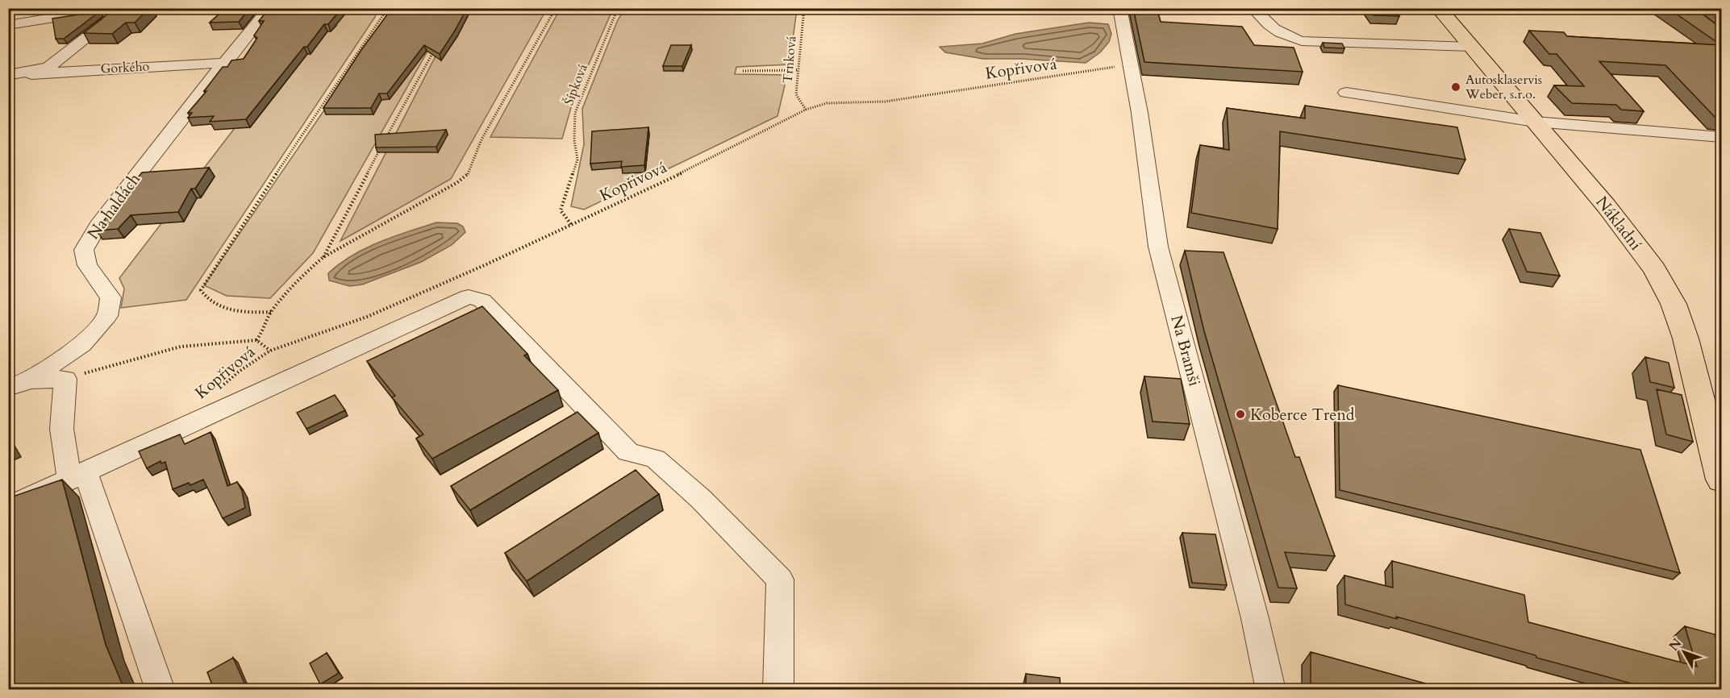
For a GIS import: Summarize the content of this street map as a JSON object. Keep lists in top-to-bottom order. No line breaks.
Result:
{"streets":{"main road":["Nákladní"],"street":["Gorkého","Na haldách","Na Bramši"],"path":["Trnková","Kopřivová","Šípková"]},"crossings":[["Trnková","Kopřivová"],["Gorkého","Na haldách"],["Kopřivová","Šípková"],["Kopřivová","Na Bramši"]],"places":["Autosklaservis Weber, s.r.o.","Koberce Trend"],"north":"top left"}
